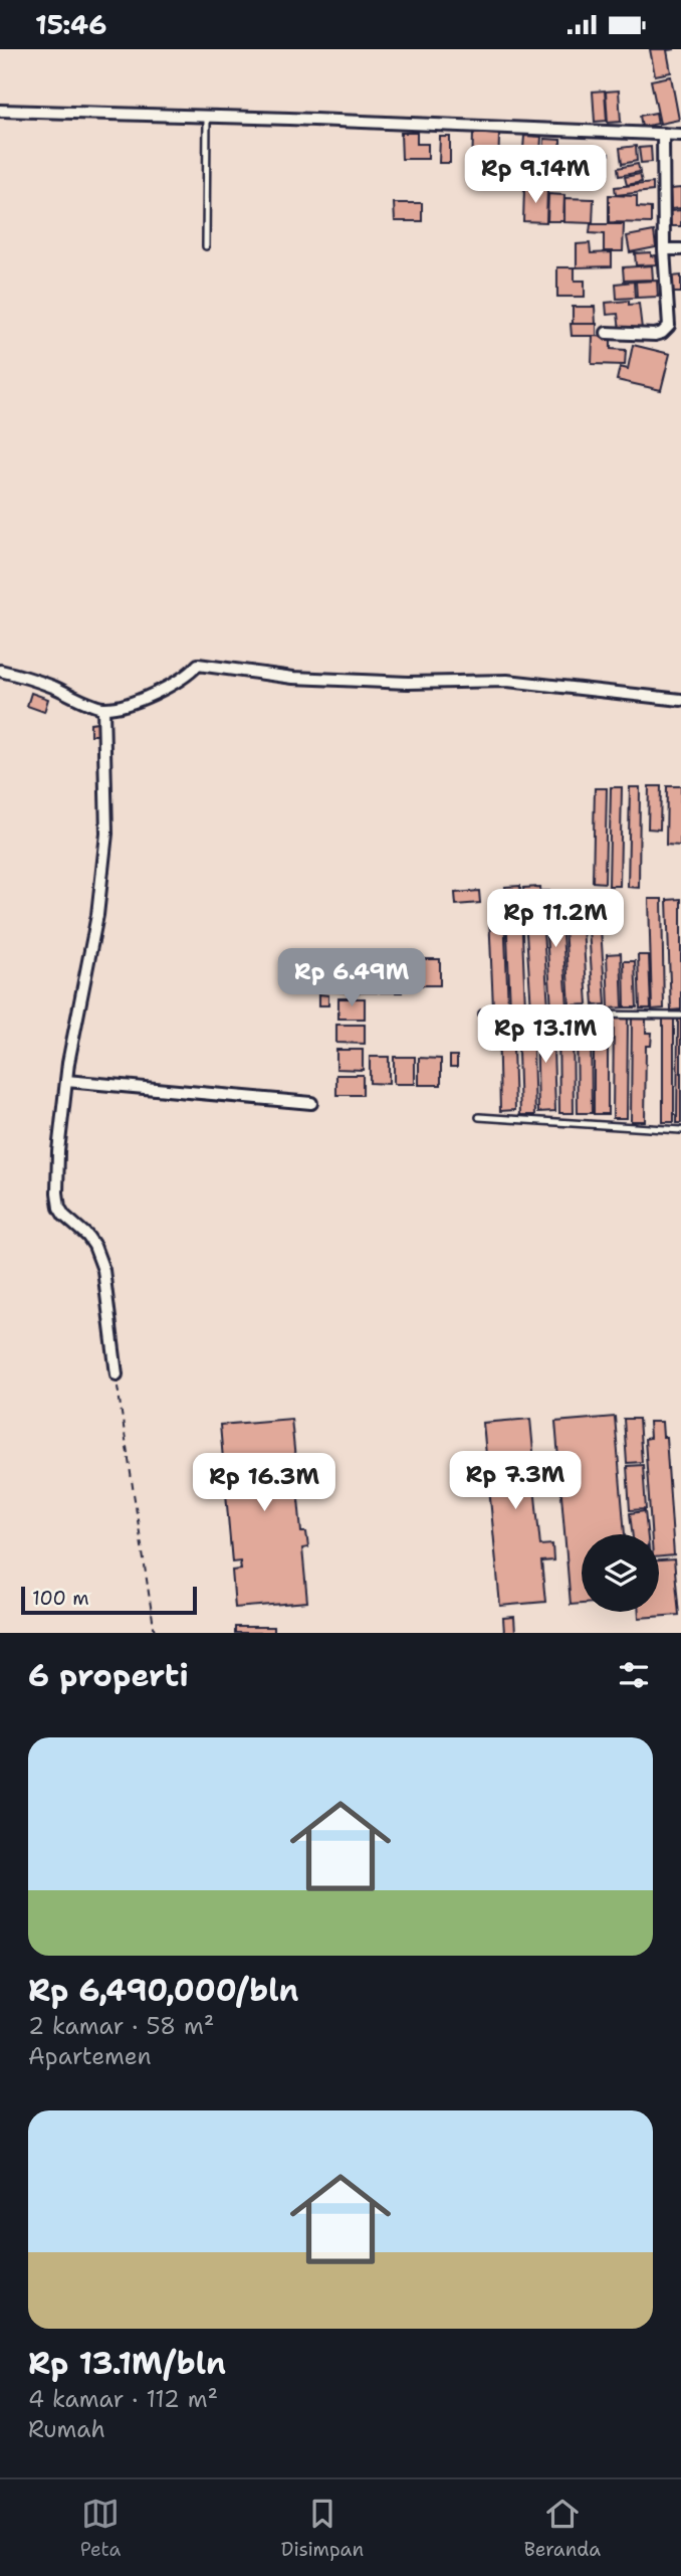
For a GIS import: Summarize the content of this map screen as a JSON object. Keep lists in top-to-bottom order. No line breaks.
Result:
{"scale_bar":"100 m","page":{"status":"15:46","price":["Rp 9.14M","Rp 11.2M","Rp 6.49M","Rp 13.1M","Rp 7.3M","Rp 16.3M"],"scale":"100 m","heading":"6 properti","list":[{"name":"Rp 6,490,000/bln","note":"2 kamar · 58 m² · Apartemen"},{"name":"Rp 13.1M/bln","note":"4 kamar · 112 m² · Rumah"}],"tabs":["Peta","Disimpan","Beranda"]}}
